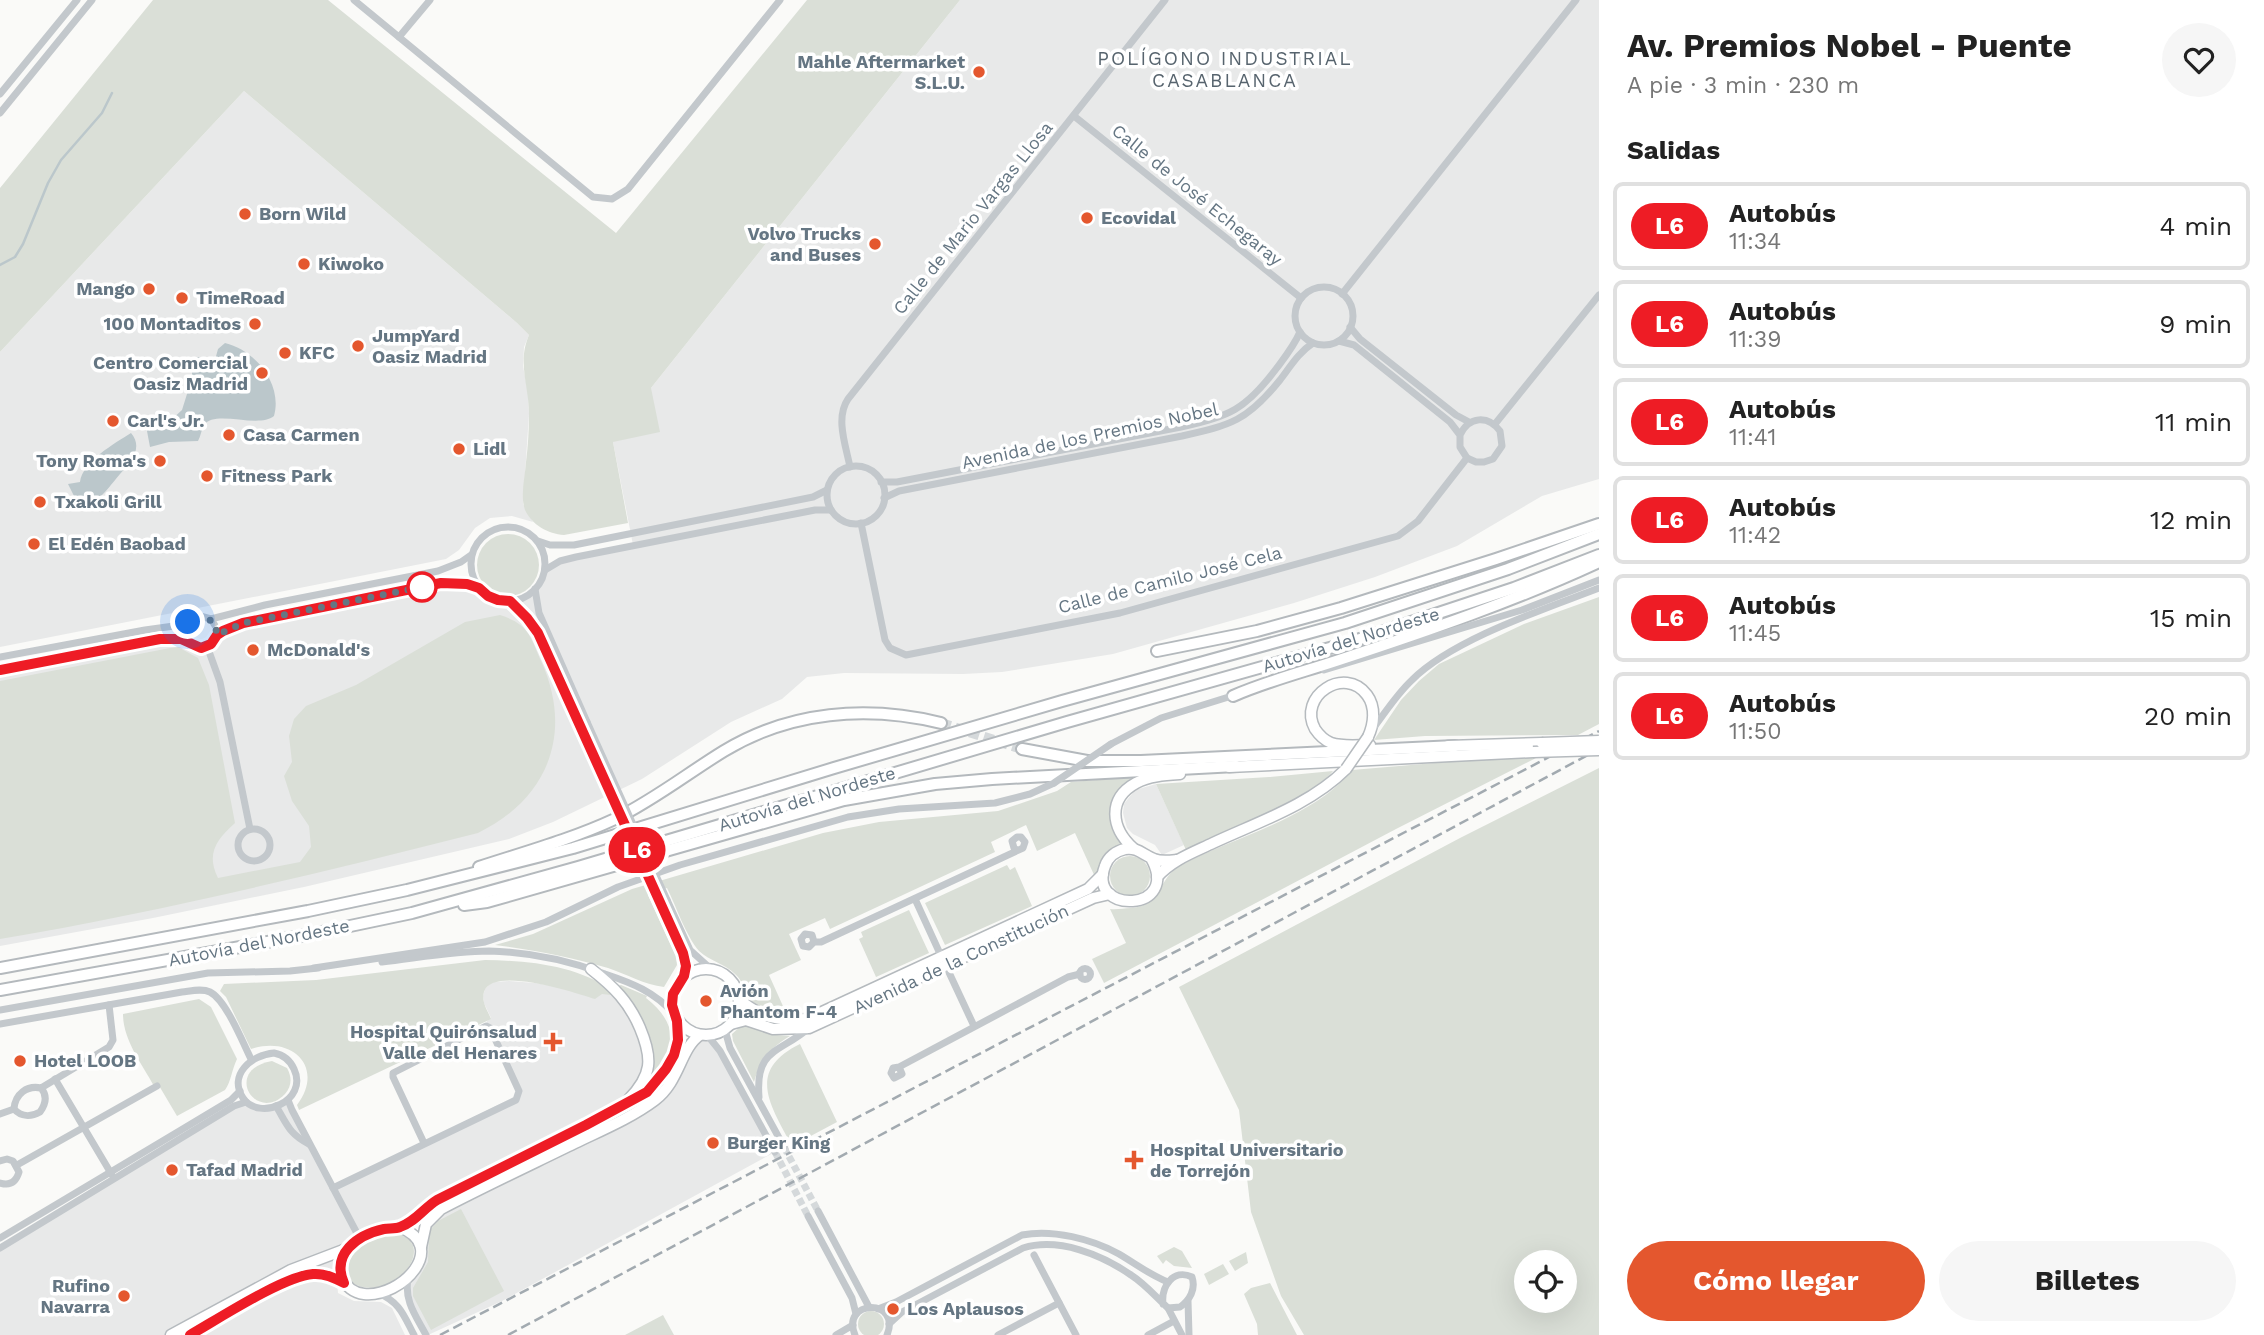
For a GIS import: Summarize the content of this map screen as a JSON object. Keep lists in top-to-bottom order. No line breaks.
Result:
{"streets":{"highway":["Autovía del Nordeste"],"main road":["Avenida de la Constitución"],"street":["Calle de José Echegaray","Calle de Mario Vargas Llosa","Avenida de los Premios Nobel","Calle de Camilo José Cela"]},"crossings":[["Calle de José Echegaray","Calle de Mario Vargas Llosa"],["Calle de José Echegaray","Avenida de los Premios Nobel"],["Calle de Mario Vargas Llosa","Avenida de los Premios Nobel"],["Calle de Mario Vargas Llosa","Calle de Camilo José Cela"],["Avenida de los Premios Nobel","Calle de Camilo José Cela"]],"districts":["POLÍGONO INDUSTRIAL CASABLANCA"],"places":{"other":["Mahle Aftermarket S.L.U.","Born Wild","Ecovidal","Volvo Trucks and Buses","Kiwoko","Mango","TimeRoad","100 Montaditos","JumpYard Oasiz Madrid","KFC","Centro Comercial Oasiz Madrid","Carl's Jr.","Casa Carmen","Lidl","Tony Roma's","Fitness Park","Txakoli Grill","El Edén Baobad","McDonald's","Avión Phantom F-4","Hotel LOOB","Burger King","Tafad Madrid","Rufino Navarra","Los Aplausos"],"health":["Hospital Quirónsalud Valle del Henares","Hospital Universitario de Torrejón"]},"lines":["bus line L6"],"page":{"on_map":"L6","heading":[["Av. Premios Nobel - Puente","A pie · 3 min · 230 m"],"Salidas"],"list":[{"mark":"L6","name":"Autobús","note":"11:34","value":"4 min"},{"mark":"L6","name":"Autobús","note":"11:39","value":"9 min"},{"mark":"L6","name":"Autobús","note":"11:41","value":"11 min"},{"mark":"L6","name":"Autobús","note":"11:42","value":"12 min"},{"mark":"L6","name":"Autobús","note":"11:45","value":"15 min"},{"mark":"L6","name":"Autobús","note":"11:50","value":"20 min"}],"buttons":["Cómo llegar","Billetes"]}}
